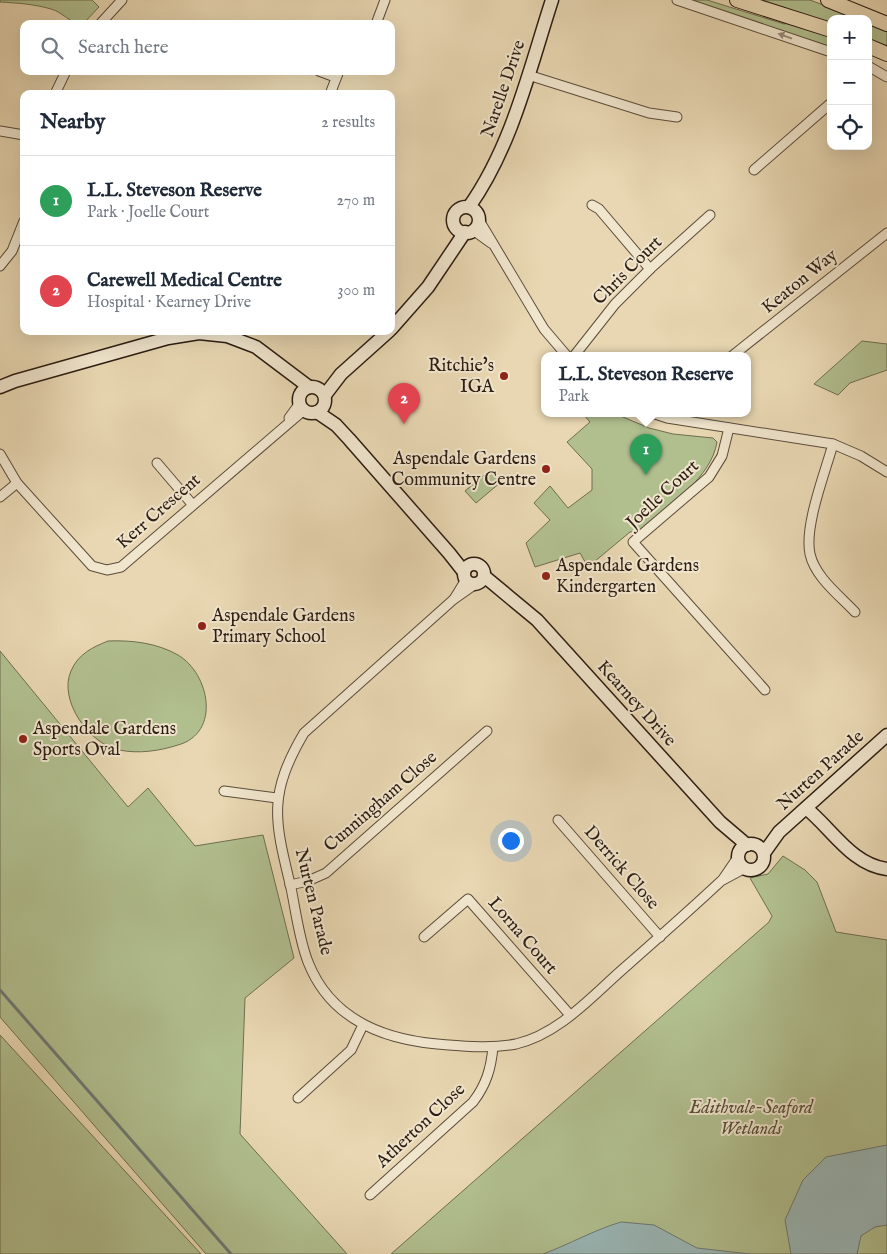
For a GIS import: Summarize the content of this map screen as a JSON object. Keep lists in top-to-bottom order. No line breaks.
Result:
{"streets":{"street":["Narelle Drive","Chris Court","Keaton Way","Joelle Court","Kerr Crescent","Kearney Drive","Nurten Parade","Cunningham Close","Derrick Close","Lorna Court","Atherton Close"]},"crossings":[["Narelle Drive","Kerr Crescent"],["Narelle Drive","Kearney Drive"],["Kerr Crescent","Kearney Drive"],["Kearney Drive","Nurten Parade"],["Nurten Parade","Cunningham Close"],["Nurten Parade","Derrick Close"],["Nurten Parade","Lorna Court"],["Nurten Parade","Atherton Close"]],"parks":["Edithvale-Seaford Wetlands"],"places":["Ritchie's IGA","Aspendale Gardens Community Centre","Aspendale Gardens Kindergarten","Aspendale Gardens Primary School","Aspendale Gardens Sports Oval"],"page":{"map_buttons":["+","−"],"search":"Search here","heading":["Nearby","2 results"],"list":[{"mark":"1","name":"L.L. Steveson Reserve","note":"Park · Joelle Court","value":"270 m"},{"mark":"2","name":"Carewell Medical Centre","note":"Hospital · Kearney Drive","value":"300 m"}],"popup":["L.L. Steveson Reserve","Park"],"pins":["2","1"]}}
